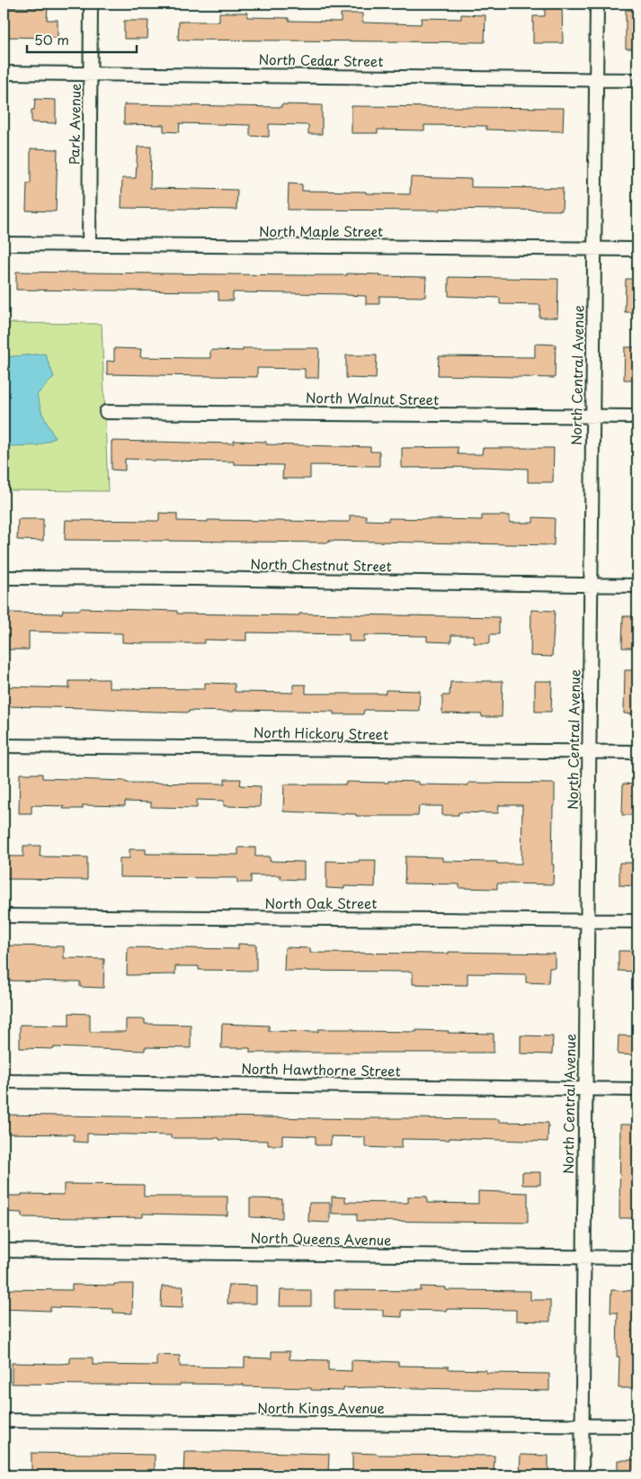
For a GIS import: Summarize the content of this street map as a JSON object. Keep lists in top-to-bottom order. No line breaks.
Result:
{"streets":{"street":["North Cedar Street","Park Avenue","North Maple Street","North Central Avenue","North Walnut Street","North Chestnut Street","North Hickory Street","North Oak Street","North Hawthorne Street","North Queens Avenue","North Kings Avenue"]},"crossings":[["North Cedar Street","Park Avenue"],["North Cedar Street","North Central Avenue"],["Park Avenue","North Maple Street"],["North Maple Street","North Central Avenue"],["North Central Avenue","North Walnut Street"],["North Central Avenue","North Chestnut Street"],["North Central Avenue","North Hickory Street"],["North Central Avenue","North Oak Street"],["North Central Avenue","North Hawthorne Street"],["North Central Avenue","North Queens Avenue"],["North Central Avenue","North Kings Avenue"]],"scale_bar":"50 m"}
